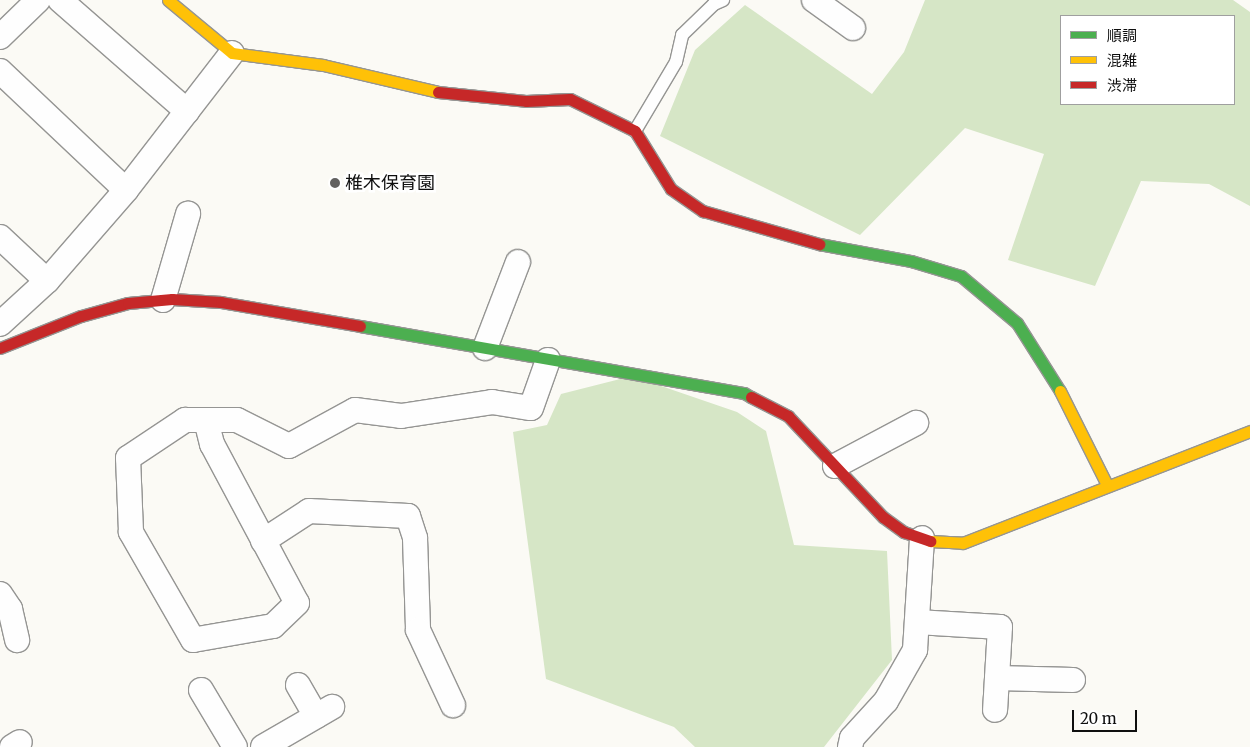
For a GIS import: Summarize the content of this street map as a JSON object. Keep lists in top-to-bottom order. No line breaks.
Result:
{"places":["椎木保育園"],"legend":["順調","混雑","渋滞"],"scale_bar":"20 m"}
